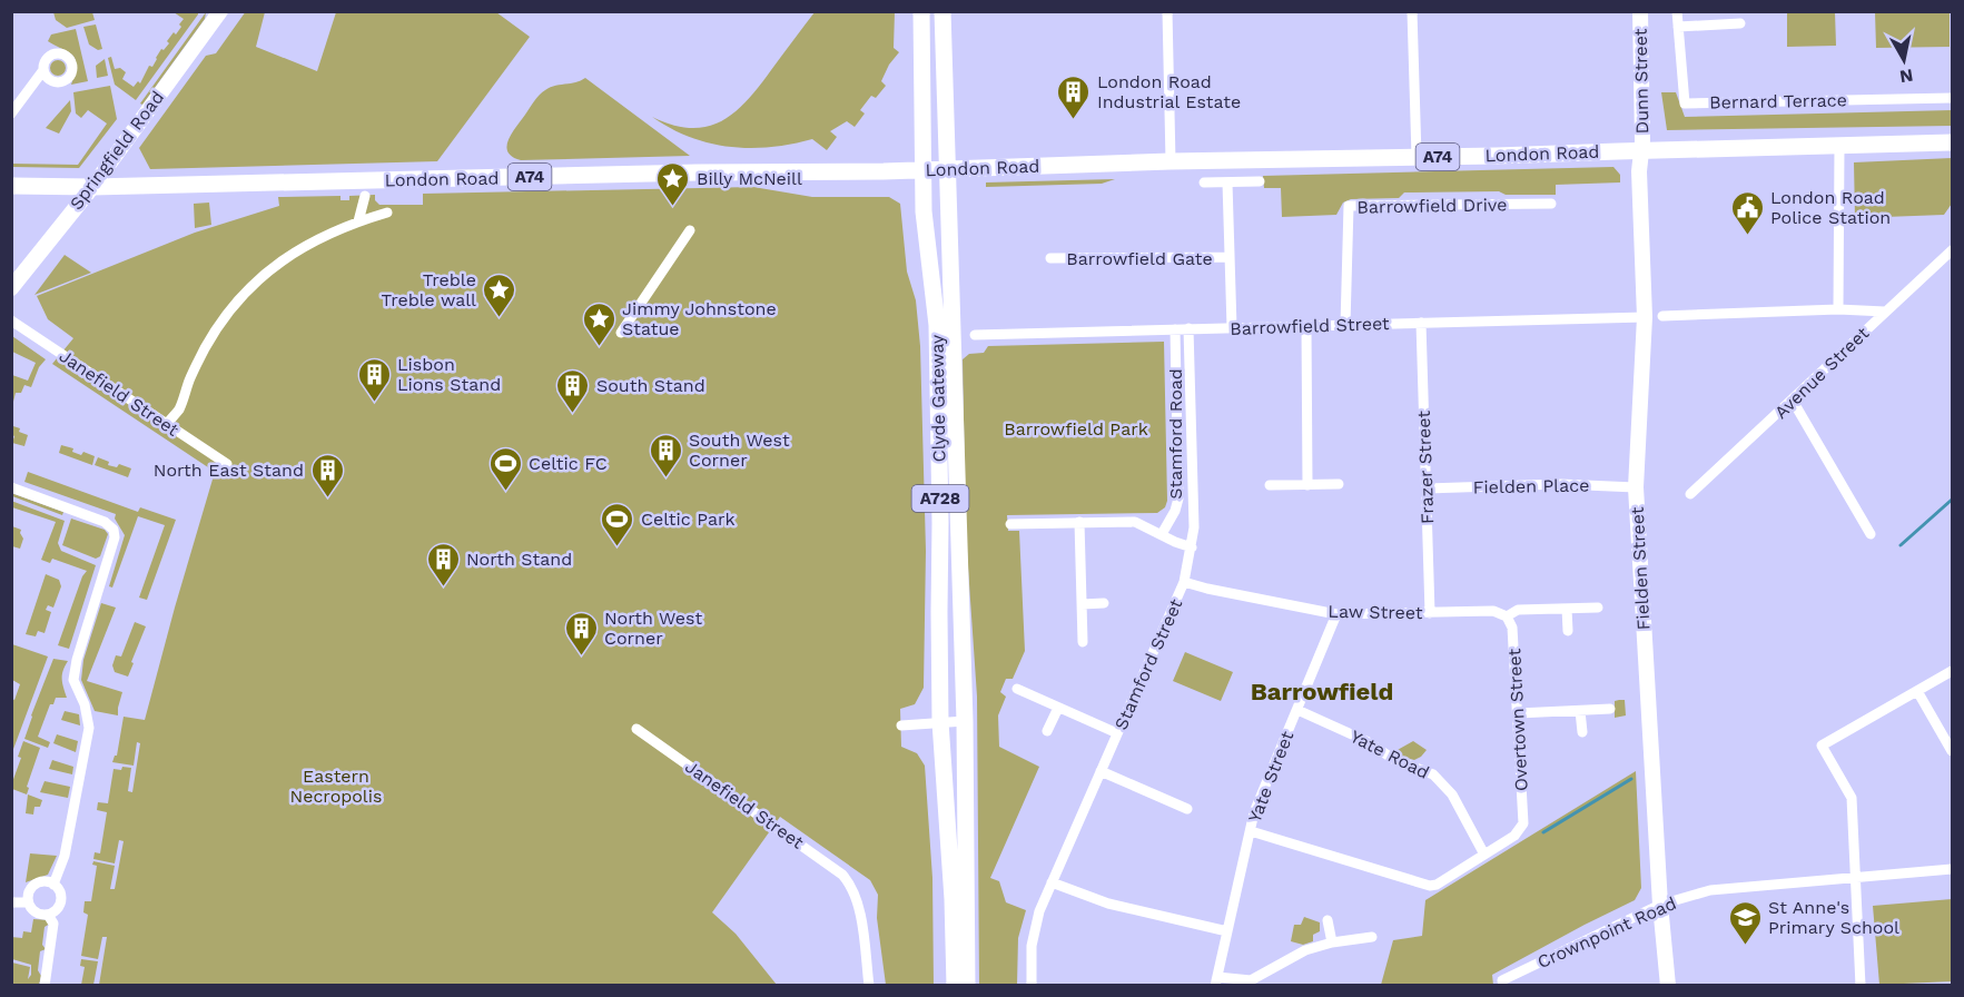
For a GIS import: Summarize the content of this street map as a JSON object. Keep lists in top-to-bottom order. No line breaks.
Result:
{"streets":{"main road":["Dunn Street","Springfield Road","London Road","A74","Clyde Gateway","A728","Fielden Street"],"street":["Bernard Terrace","Barrowfield Drive","Barrowfield Gate","Barrowfield Street","Avenue Street","Janefield Street","Stamford Road","Frazer Street","Fielden Place","Law Street","Stamford Street","Overtown Street","Yate Road","Yate Street","Crownpoint Road"]},"crossings":[["Dunn Street","Bernard Terrace"],["Dunn Street","London Road"],["Dunn Street","Fielden Street"],["Springfield Road","London Road"],["London Road","Clyde Gateway"],["London Road","Fielden Street"],["Barrowfield Drive","Barrowfield Street"],["Barrowfield Street","Stamford Road"],["Barrowfield Street","Frazer Street"],["Barrowfield Street","Fielden Street"],["Barrowfield Street","Stamford Street"],["Frazer Street","Fielden Place"],["Frazer Street","Law Street"],["Fielden Place","Fielden Street"],["Fielden Street","Crownpoint Road"],["Law Street","Stamford Street"],["Law Street","Overtown Street"],["Law Street","Yate Street"],["Overtown Street","Yate Road"],["Yate Road","Yate Street"]],"districts":["Barrowfield"],"parks":["Barrowfield Park","Eastern Necropolis"],"places":{"building":["London Road Industrial Estate","Lisbon Lions Stand","South Stand","South West Corner","North East Stand","North Stand","North West Corner"],"place":["Billy McNeill","Treble Treble wall","Jimmy Johnstone Statue"],"public building":["London Road Police Station"],"sports":["Celtic FC","Celtic Park"],"school or university":["St Anne's Primary School"]},"north":"bottom"}
